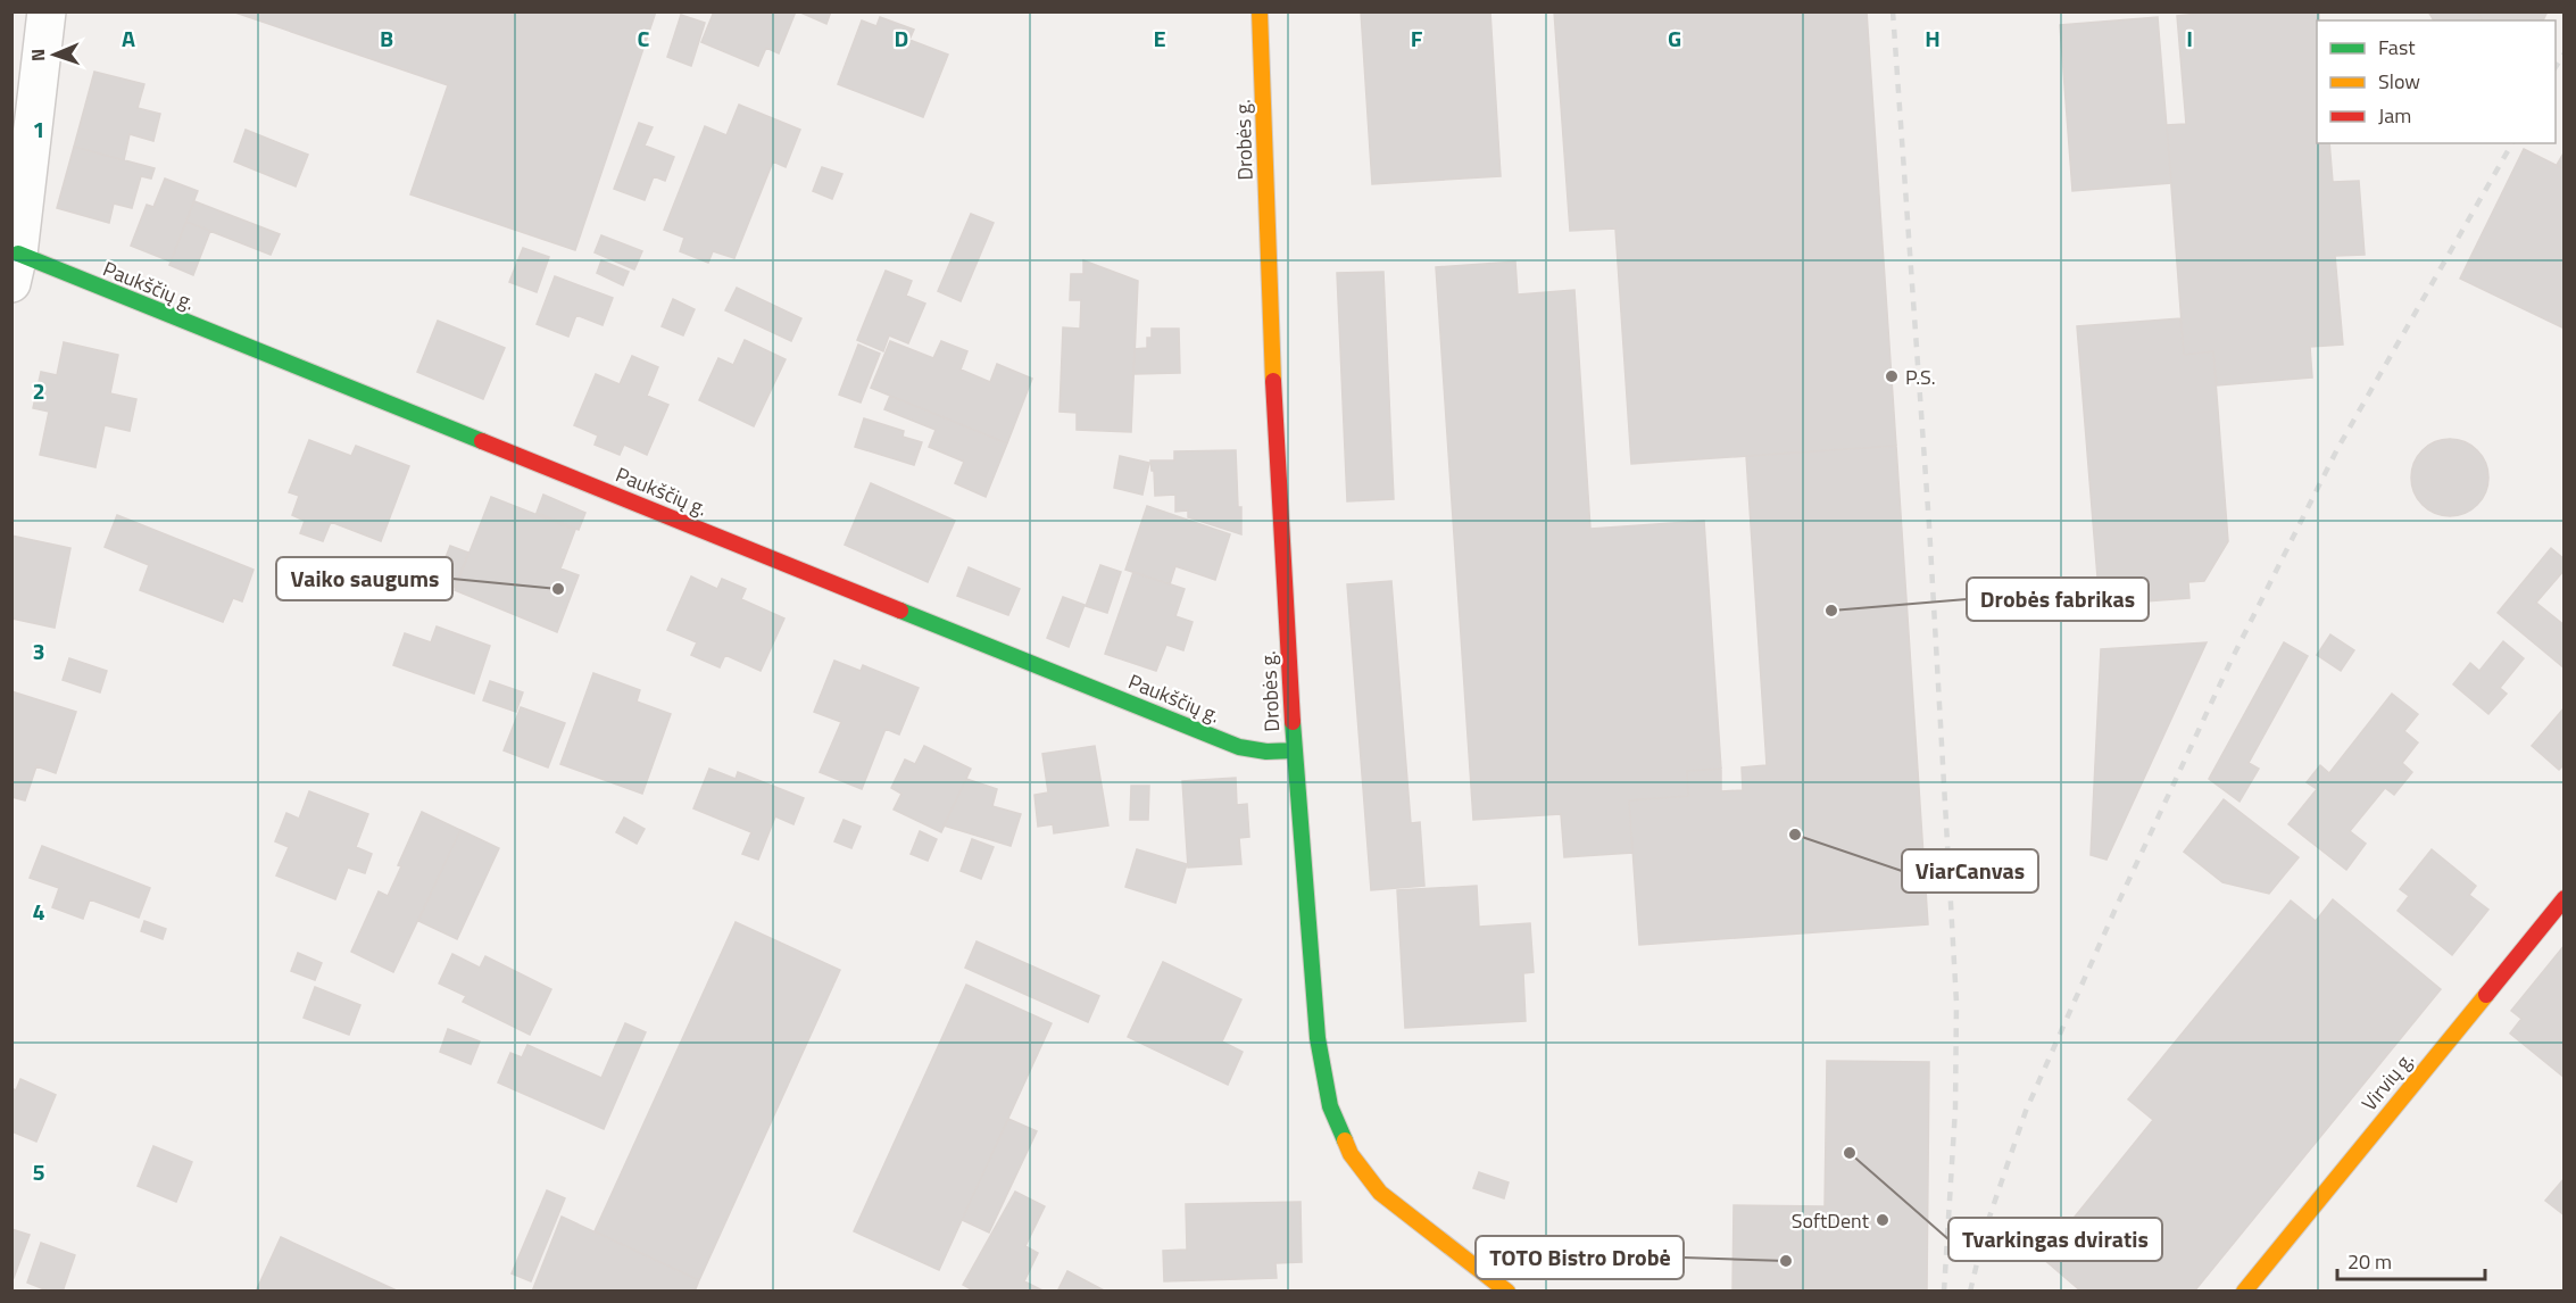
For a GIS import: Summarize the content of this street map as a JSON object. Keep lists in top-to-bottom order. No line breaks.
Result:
{"streets":{"street":["Drobės g.","Paukščių g.","Virvių g."]},"crossings":[["Drobės g.","Paukščių g."]],"places":["P.S.","Vaiko saugums","Drobės fabrikas","ViarCanvas","Tvarkingas dviratis","SoftDent","TOTO Bistro Drobė"],"legend":["Fast","Slow","Jam"],"scale_bar":"20 m","north":"left","grid":{"columns":["A","B","C","D","E","F","G","H","I"],"rows":["1","2","3","4","5"]}}
